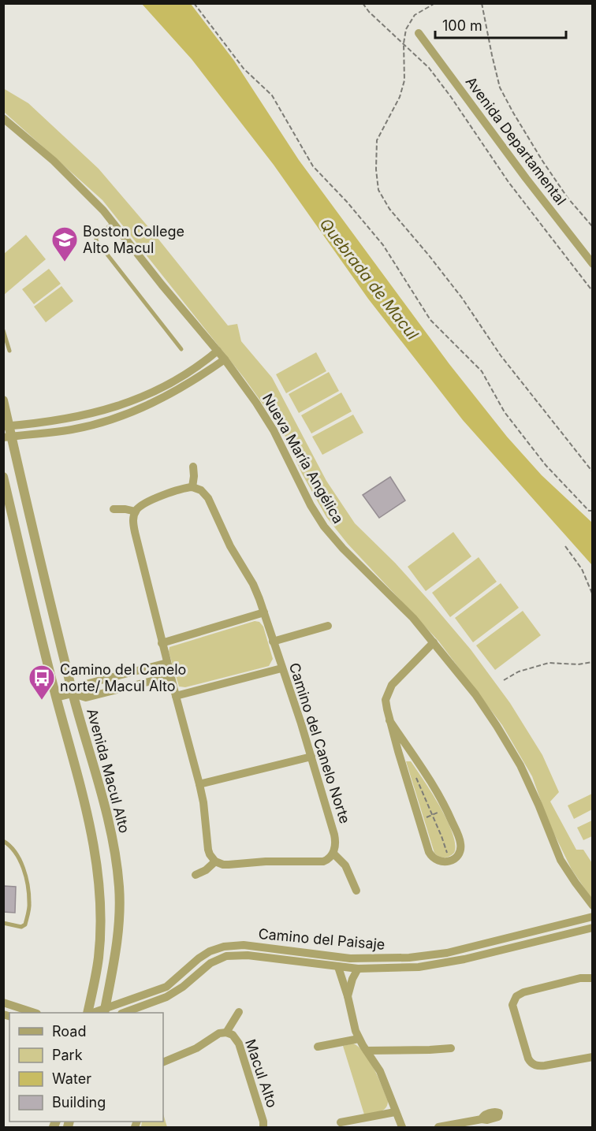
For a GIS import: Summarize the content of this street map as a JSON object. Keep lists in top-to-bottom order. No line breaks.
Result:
{"streets":{"street":["Avenida Departamental","Nueva María Angélica","Camino del Canelo Norte","Avenida Macul Alto","Camino del Paisaje","Macul Alto"]},"crossings":[["Avenida Macul Alto","Camino del Paisaje"]],"water":["Quebrada de Macul"],"places":{"school or university":["Boston College Alto Macul"],"bus stop":["Camino del Canelo norte/ Macul Alto"]},"legend":["Road","Park","Water","Building"],"scale_bar":"100 m"}
